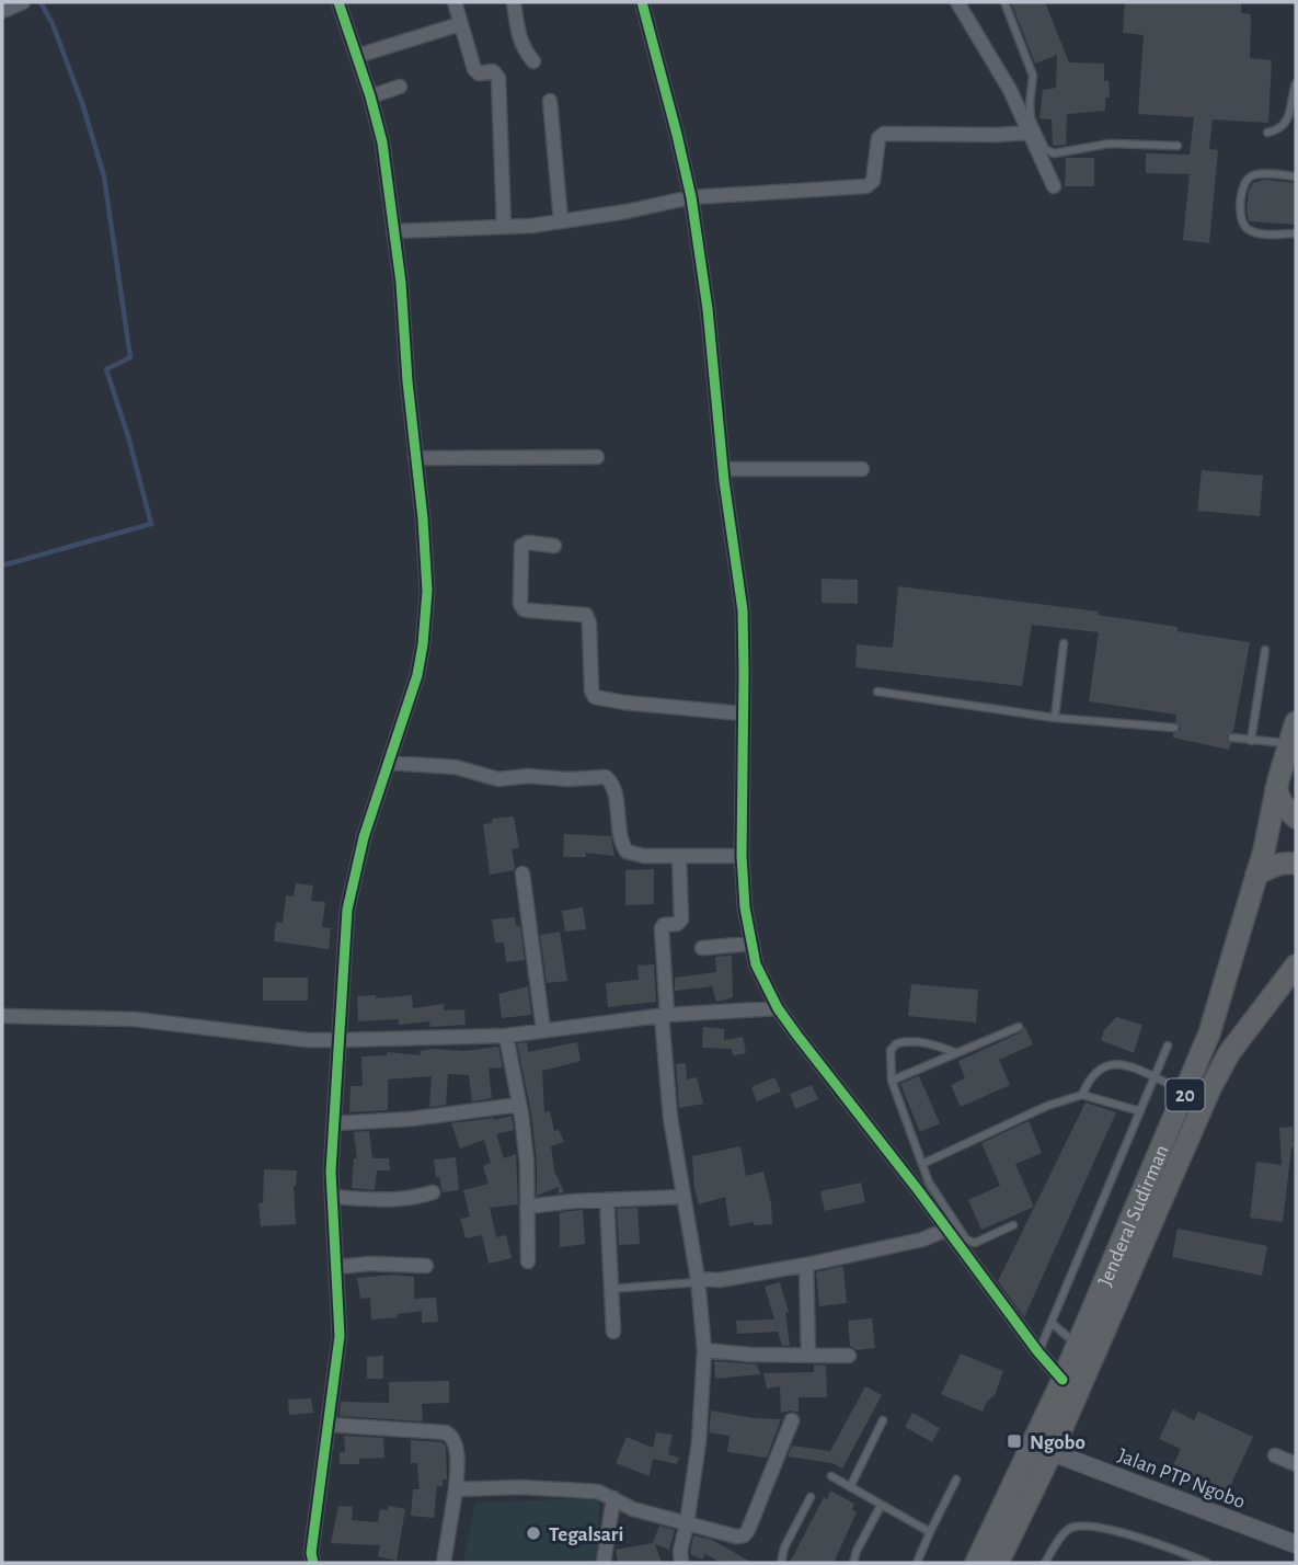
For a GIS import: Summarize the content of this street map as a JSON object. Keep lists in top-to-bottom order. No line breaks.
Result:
{"streets":{"highway":["20","Jenderal Sudirman"],"main road":["Jalan PTP Ngobo"]},"crossings":[["Jenderal Sudirman","Jalan PTP Ngobo"]],"places":{"transit":["Ngobo"],"other":["Tegalsari"]}}
